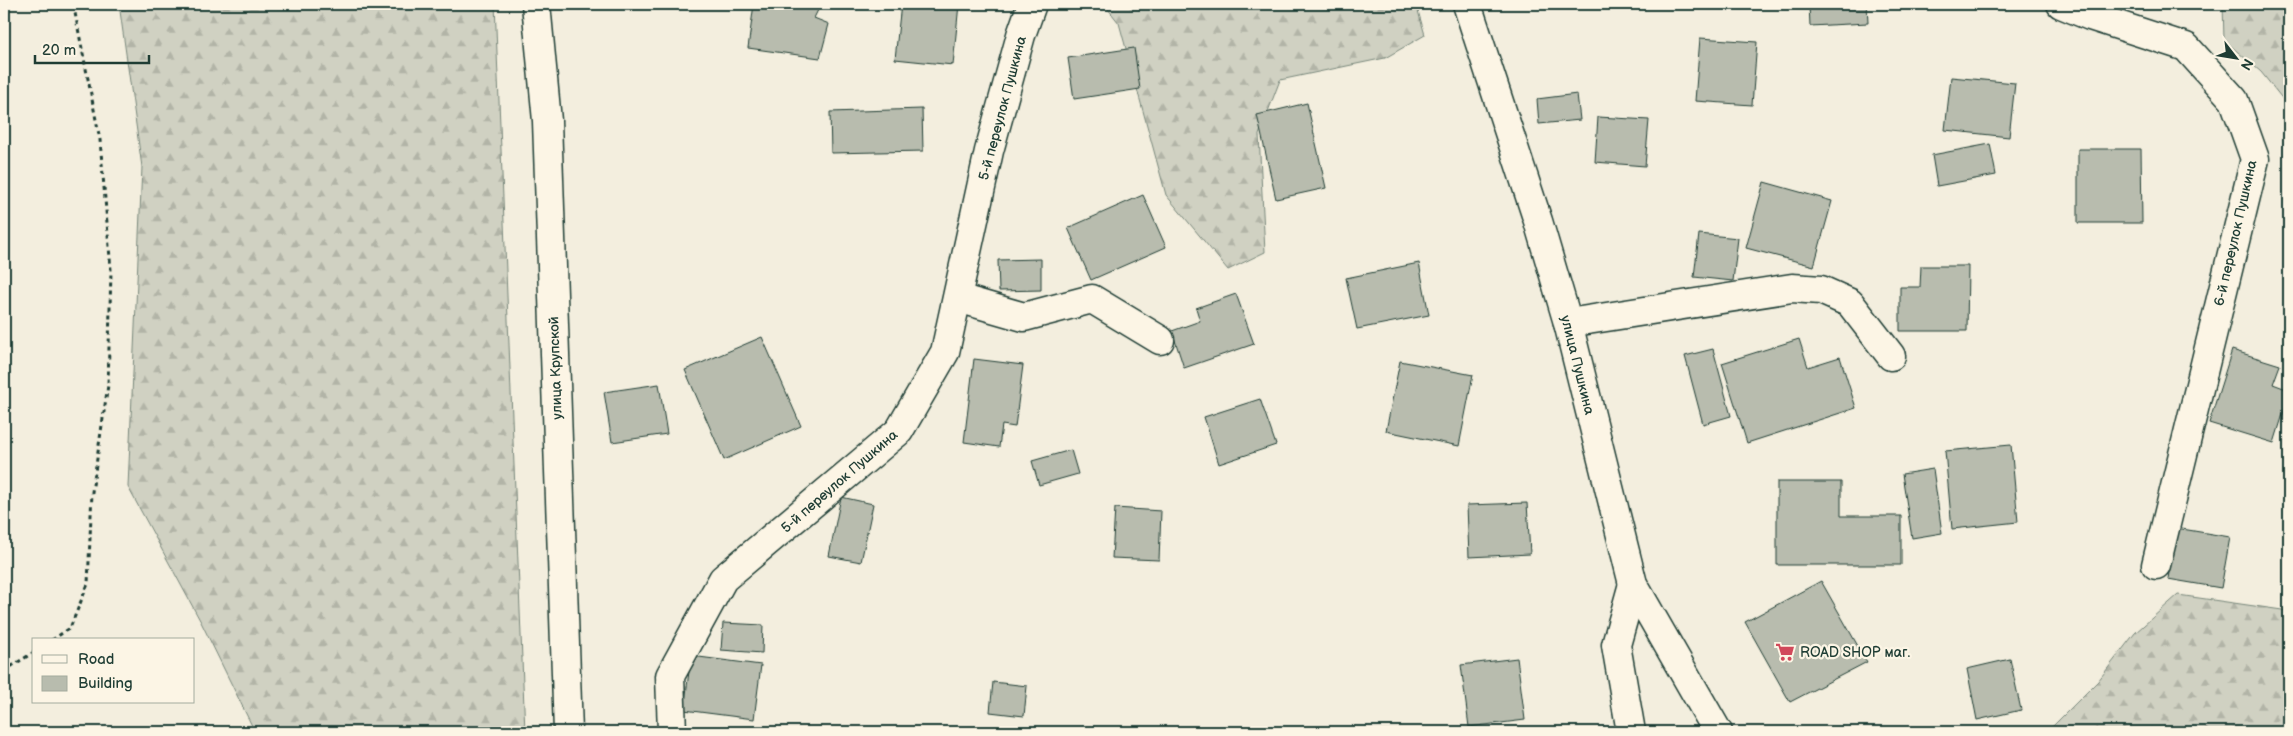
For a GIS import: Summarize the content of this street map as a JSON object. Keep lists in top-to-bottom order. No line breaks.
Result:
{"streets":{"main road":["5-й переулок Пушкина","6-й переулок Пушкина","улица Пушкина","улица Крупской"]},"places":{"supermarket":["ROAD SHOP маг."]},"legend":["Road","Building"],"scale_bar":"20 m","north":"bottom right"}
